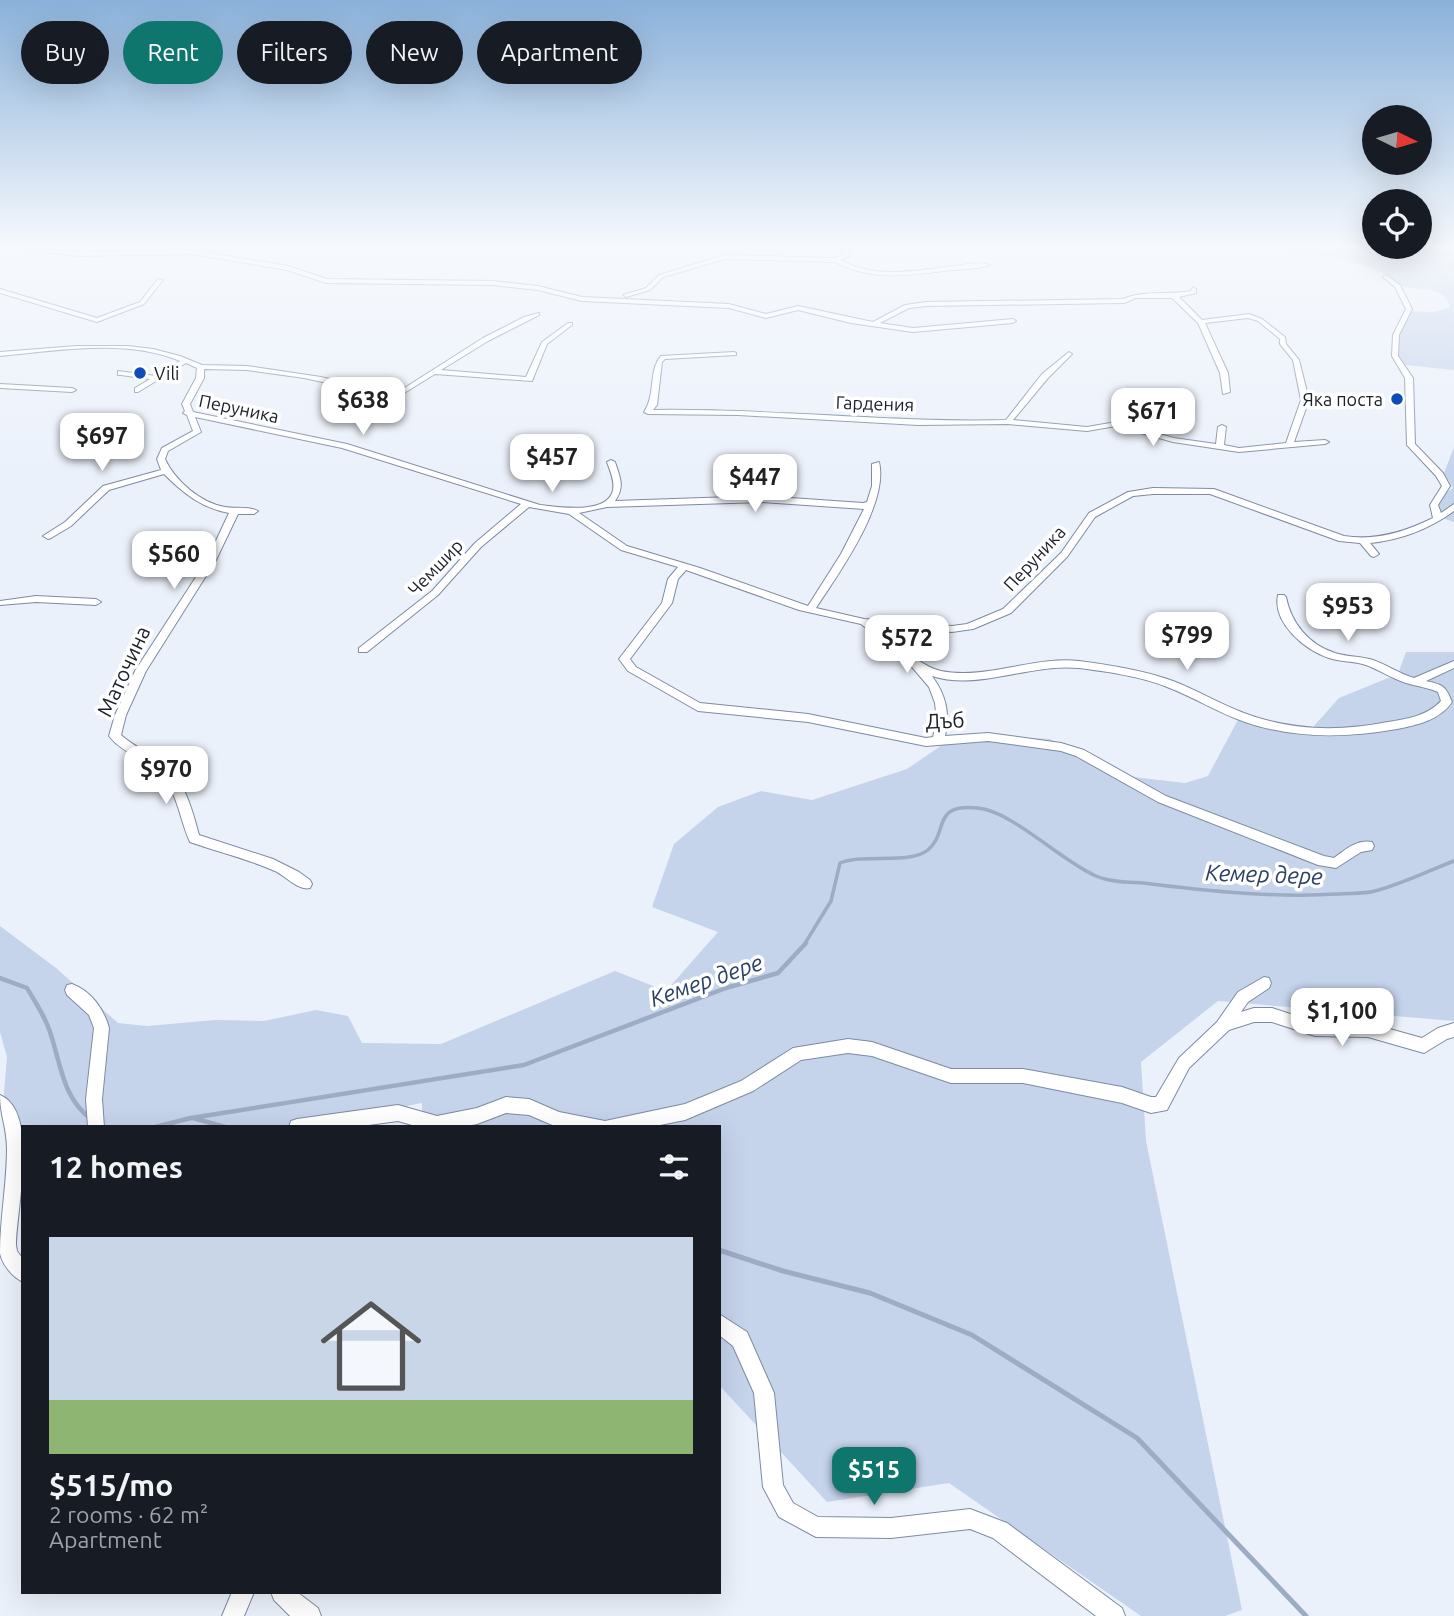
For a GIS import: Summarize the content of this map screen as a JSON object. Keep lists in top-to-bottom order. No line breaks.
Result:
{"streets":{"street":["Гардения","Перуника","Чемшир","Маточина","Дъб"]},"crossings":[["Перуника","Чемшир"],["Перуника","Дъб"]],"water":["Кемер дере"],"places":["Vili","Яка поста"],"north":"right","page":{"chip":["Buy","Rent","Filters","New","Apartment"],"price":["$638","$671","$697","$457","$447","$560","$953","$799","$572","$970","$1,100","$515"],"heading":"12 homes","list":[{"name":"$515/mo","note":"2 rooms · 62 m² · Apartment"}]}}
